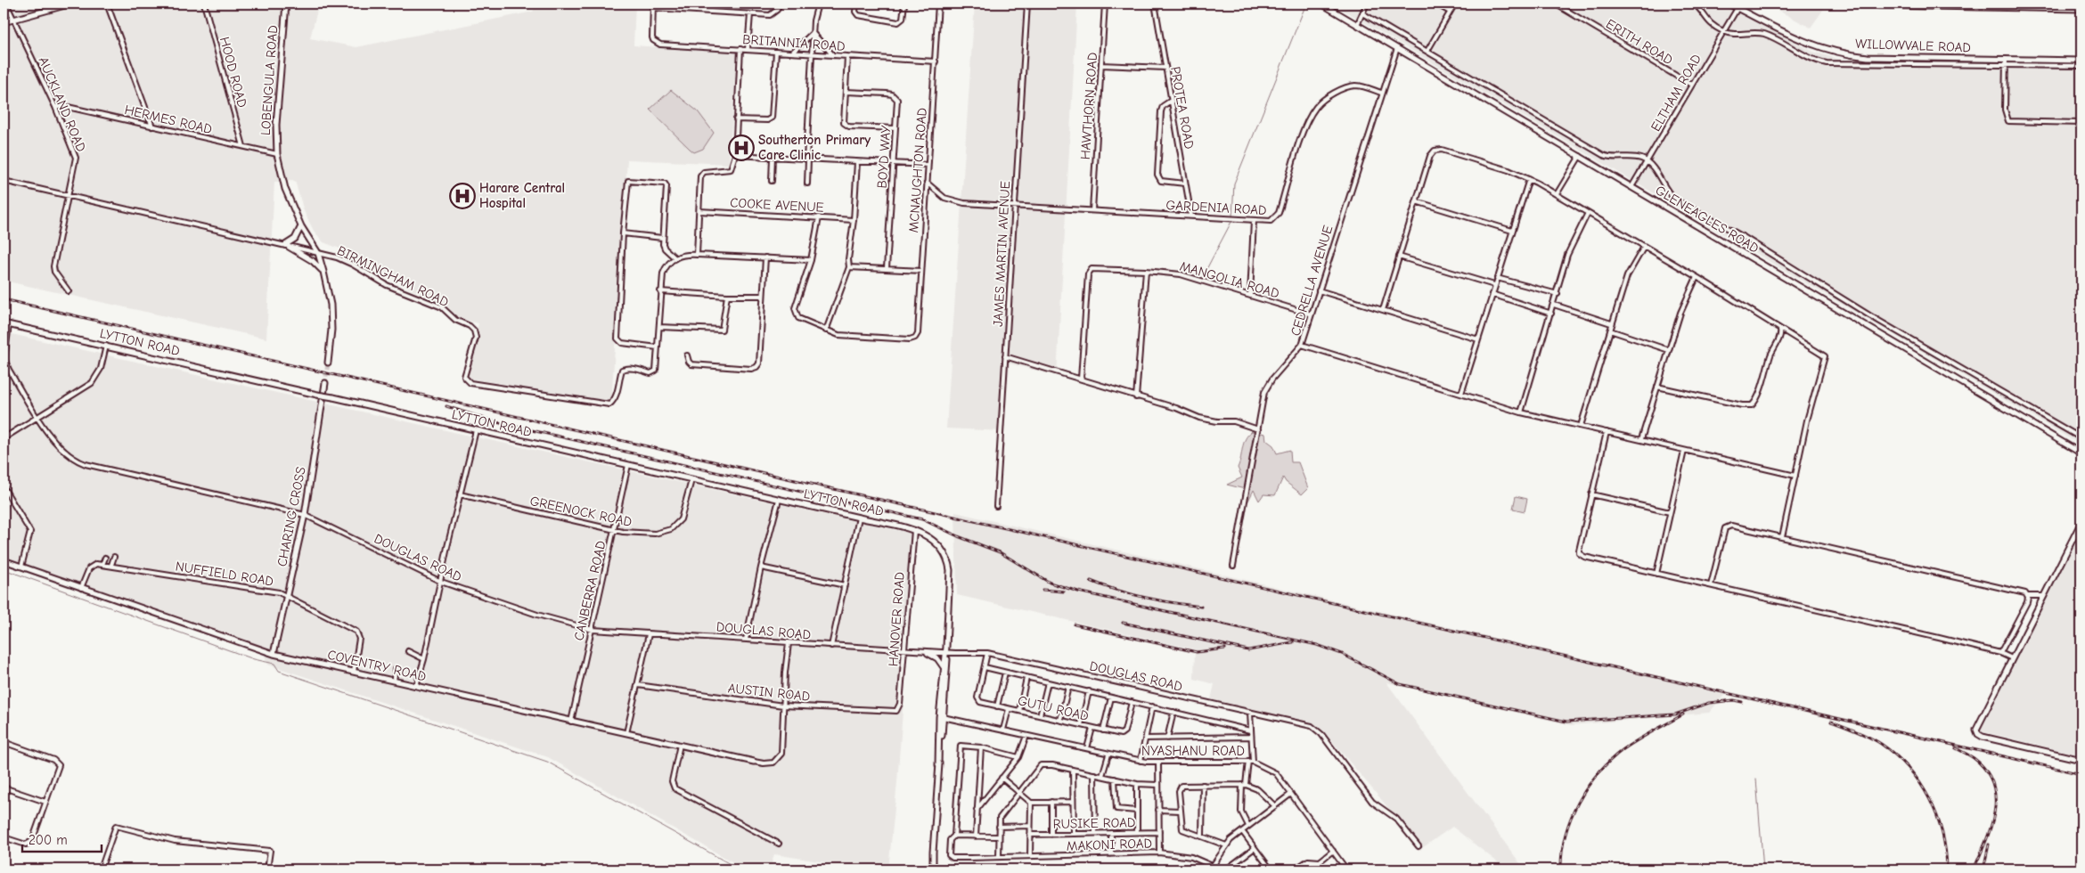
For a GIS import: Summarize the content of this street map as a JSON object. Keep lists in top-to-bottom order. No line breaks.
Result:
{"streets":{"street":["ERITH ROAD","BRITANNIA ROAD","WILLOWVALE ROAD","HOOD ROAD","LOBENGULA ROAD","ELTHAM ROAD","AUCKLAND ROAD","HAWTHORN ROAD","PROTEA ROAD","HERMES ROAD","BOYD WAY","MCNAUGHTON ROAD","COOKE AVENUE","GARDENIA ROAD","GLENEAGLES ROAD","JAMES MARTIN AVENUE","BIRMINGHAM ROAD","MANGOLIA ROAD","CEDRELLA AVENUE","LYTTON ROAD","GREENOCK ROAD","CHARING CROSS","DOUGLAS ROAD","NUFFIELD ROAD","CANBERRA ROAD","HANOVER ROAD","COVENTRY ROAD","AUSTIN ROAD","GUTU ROAD","NYASHANU ROAD","RUSIKE ROAD","MAKONI ROAD"]},"crossings":[["ERITH ROAD","ELTHAM ROAD"],["BRITANNIA ROAD","MCNAUGHTON ROAD"],["WILLOWVALE ROAD","ELTHAM ROAD"],["HOOD ROAD","HERMES ROAD"],["LOBENGULA ROAD","HERMES ROAD"],["LOBENGULA ROAD","BIRMINGHAM ROAD"],["ELTHAM ROAD","GLENEAGLES ROAD"],["AUCKLAND ROAD","HERMES ROAD"],["AUCKLAND ROAD","BIRMINGHAM ROAD"],["HAWTHORN ROAD","GARDENIA ROAD"],["PROTEA ROAD","GARDENIA ROAD"],["MCNAUGHTON ROAD","GARDENIA ROAD"],["GARDENIA ROAD","JAMES MARTIN AVENUE"],["GARDENIA ROAD","CEDRELLA AVENUE"],["GLENEAGLES ROAD","CEDRELLA AVENUE"],["MANGOLIA ROAD","CEDRELLA AVENUE"],["LYTTON ROAD","GREENOCK ROAD"],["LYTTON ROAD","DOUGLAS ROAD"],["LYTTON ROAD","CANBERRA ROAD"],["LYTTON ROAD","HANOVER ROAD"],["GREENOCK ROAD","CANBERRA ROAD"],["CHARING CROSS","DOUGLAS ROAD"],["CHARING CROSS","NUFFIELD ROAD"],["CHARING CROSS","COVENTRY ROAD"],["DOUGLAS ROAD","CANBERRA ROAD"],["DOUGLAS ROAD","HANOVER ROAD"],["NUFFIELD ROAD","COVENTRY ROAD"],["CANBERRA ROAD","COVENTRY ROAD"],["HANOVER ROAD","AUSTIN ROAD"]],"places":{"hospital":["Southerton Primary Care Clinic","Harare Central Hospital"]},"scale_bar":"200 m"}
